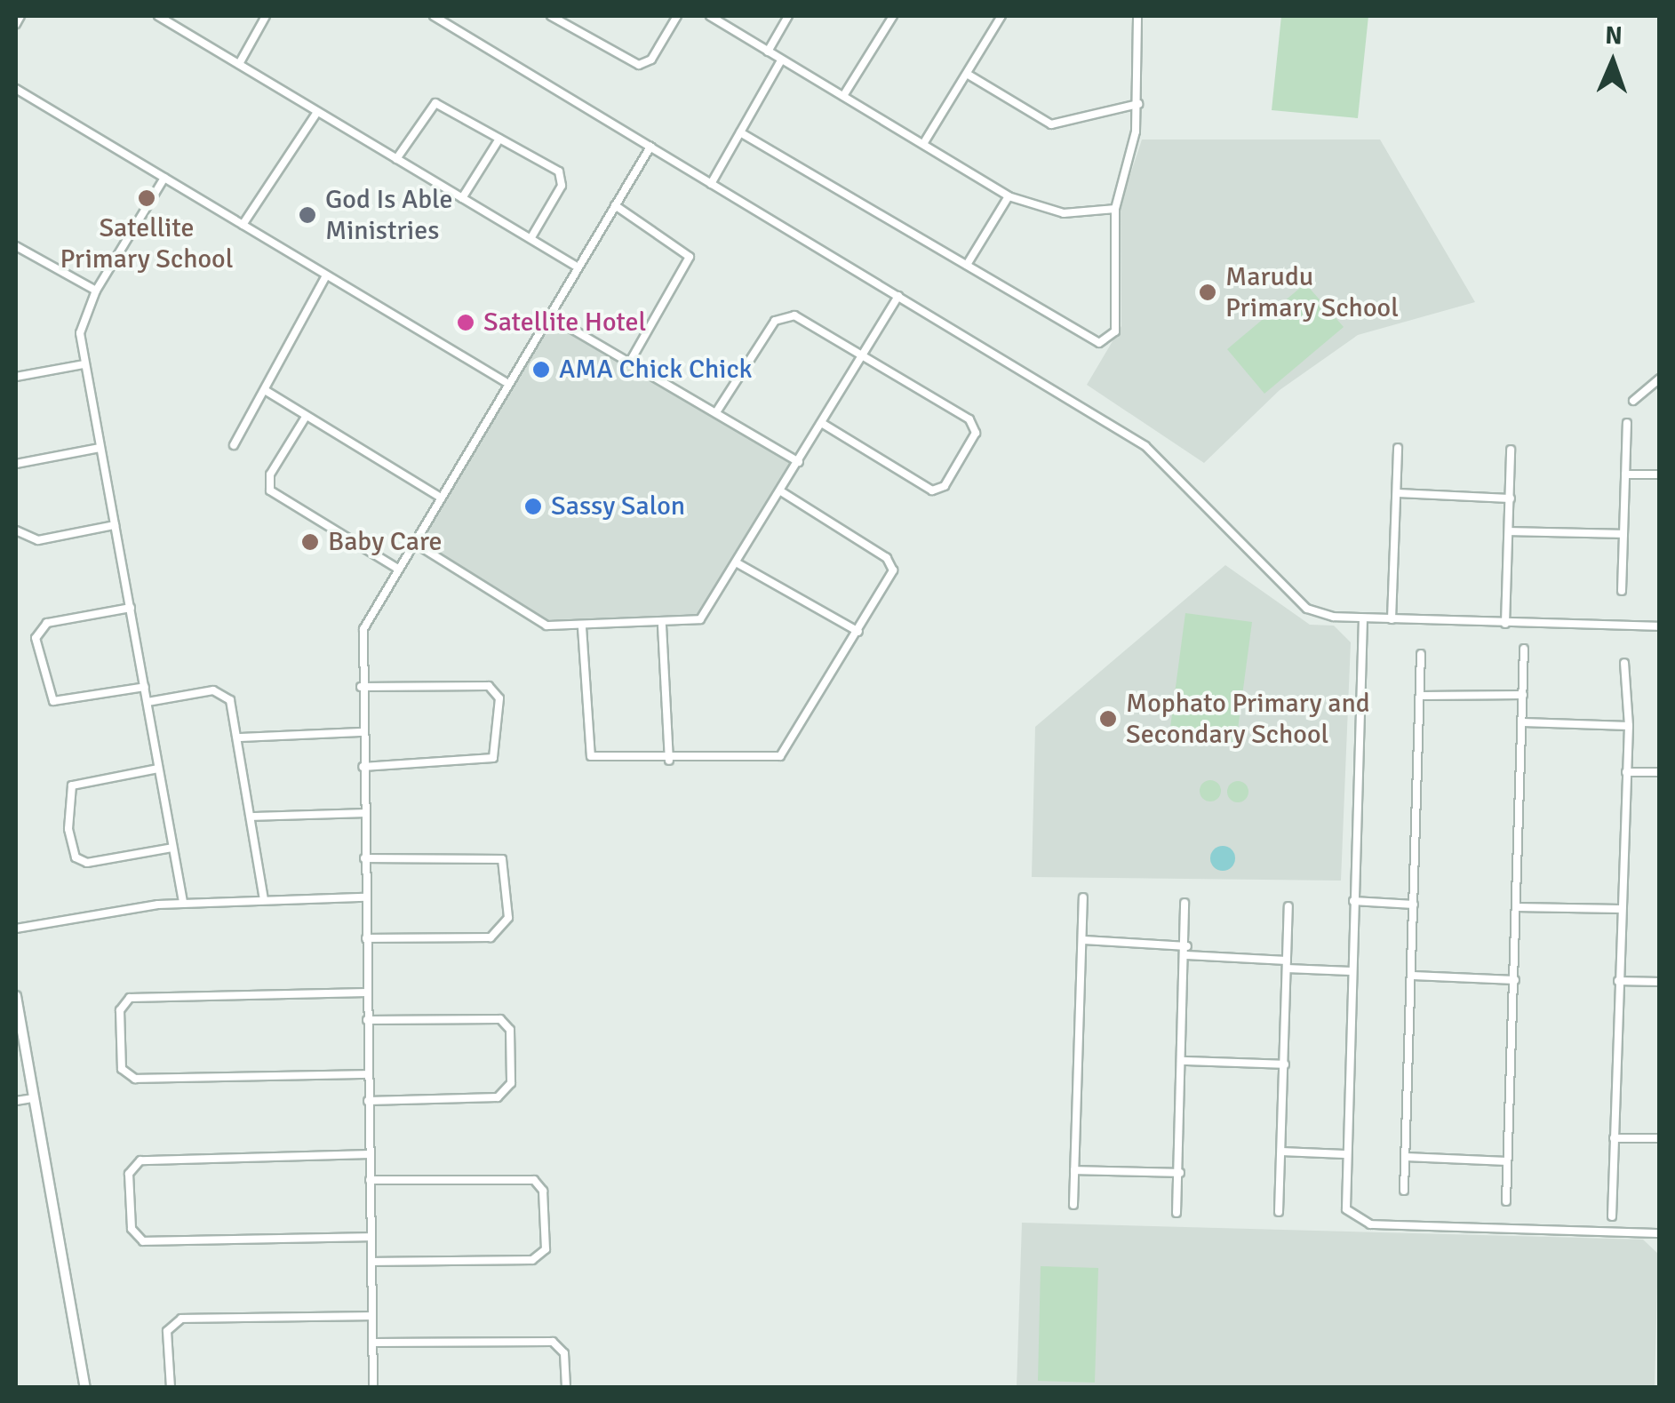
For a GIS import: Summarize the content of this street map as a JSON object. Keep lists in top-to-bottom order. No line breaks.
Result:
{"places":["Satellite Primary School","God Is Able Ministries","Marudu Primary School","Satellite Hotel","AMA Chick Chick","Sassy Salon","Baby Care","Mophato Primary and Secondary School"],"north":"top"}
